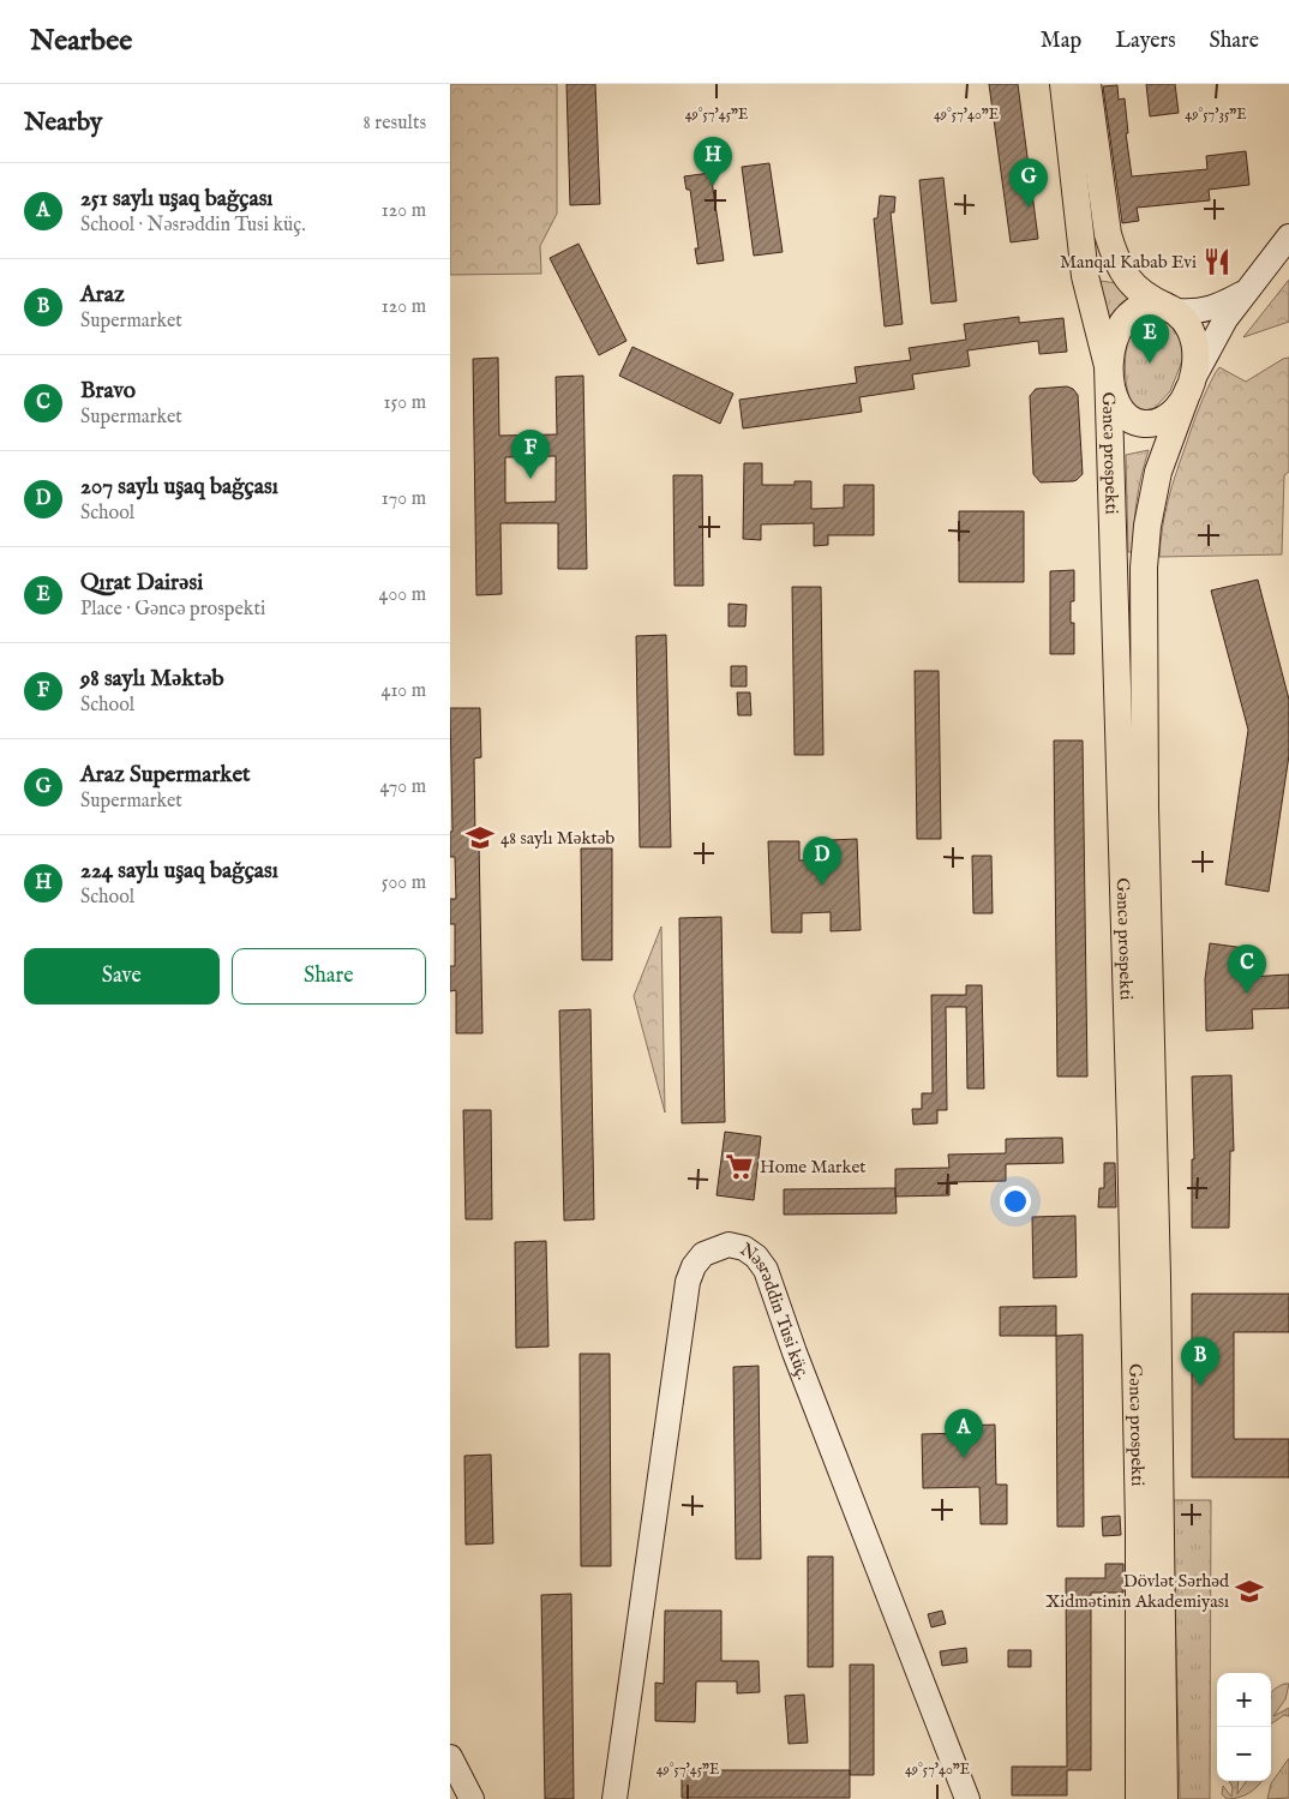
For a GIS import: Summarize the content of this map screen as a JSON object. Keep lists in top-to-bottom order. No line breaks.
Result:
{"streets":{"main road":["Gəncə prospekti"],"street":["Nəsrəddin Tusi küç."]},"places":{"restaurant":["Manqal Kabab Evi"],"school or university":["48 saylı Məktəb","Dövlət Sərhəd Xidmətinin Akademiyası"],"supermarket":["Home Market"]},"page":{"header":"Nearbee","nav":["Map","Layers","Share"],"heading":["Nearby","8 results"],"pins":["H","G","E","F","D","C","B","A"],"list":[{"mark":"A","name":"251 saylı uşaq bağçası","note":"School · Nəsrəddin Tusi küç.","value":"120 m"},{"mark":"B","name":"Araz","note":"Supermarket","value":"120 m"},{"mark":"C","name":"Bravo","note":"Supermarket","value":"150 m"},{"mark":"D","name":"207 saylı uşaq bağçası","note":"School","value":"170 m"},{"mark":"E","name":"Qırat Dairəsi","note":"Place · Gəncə prospekti","value":"400 m"},{"mark":"F","name":"98 saylı Məktəb","note":"School","value":"410 m"},{"mark":"G","name":"Araz Supermarket","note":"Supermarket","value":"470 m"},{"mark":"H","name":"224 saylı uşaq bağçası","note":"School","value":"500 m"}],"buttons":["Save","Share"],"map_buttons":["+","−"]},"coordinates":["49°57'45\"E","49°57'40\"E","49°57'35\"E"]}
